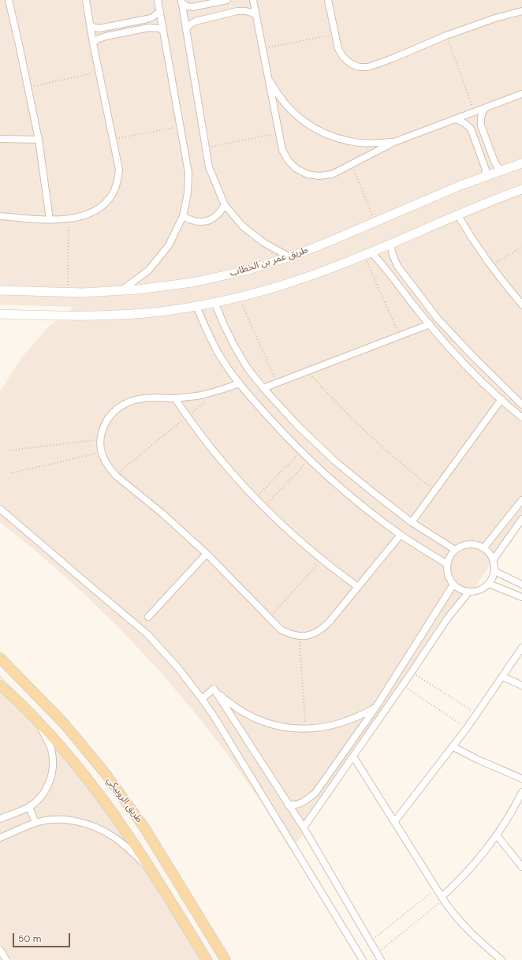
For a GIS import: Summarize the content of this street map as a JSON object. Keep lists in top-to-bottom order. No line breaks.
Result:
{"streets":{"main road":["طريق الروبيكي"],"street":["طريق عمر بن الخطاب"]},"scale_bar":"50 m"}
